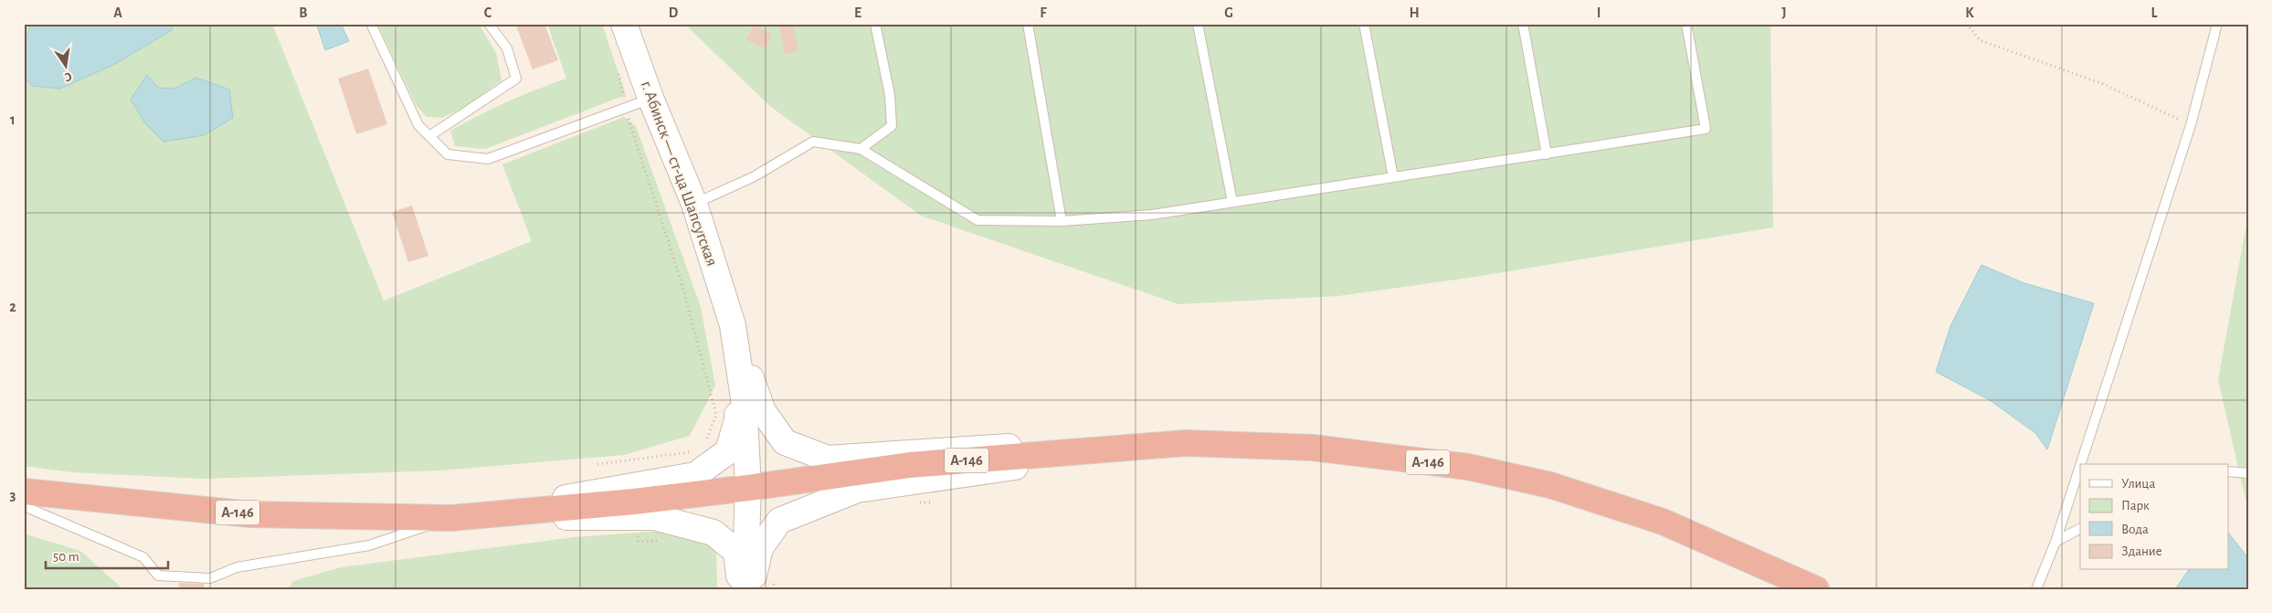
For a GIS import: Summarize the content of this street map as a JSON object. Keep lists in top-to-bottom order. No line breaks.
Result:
{"streets":{"highway":["А-146"],"main road":["г. Абинск — ст-ца Шапсугская"]},"crossings":[["г. Абинск — ст-ца Шапсугская","А-146"]],"legend":["Улица","Парк","Вода","Здание"],"scale_bar":"50 m","north":"bottom","grid":{"columns":["A","B","C","D","E","F","G","H","I","J","K","L"],"rows":["1","2","3"]}}
